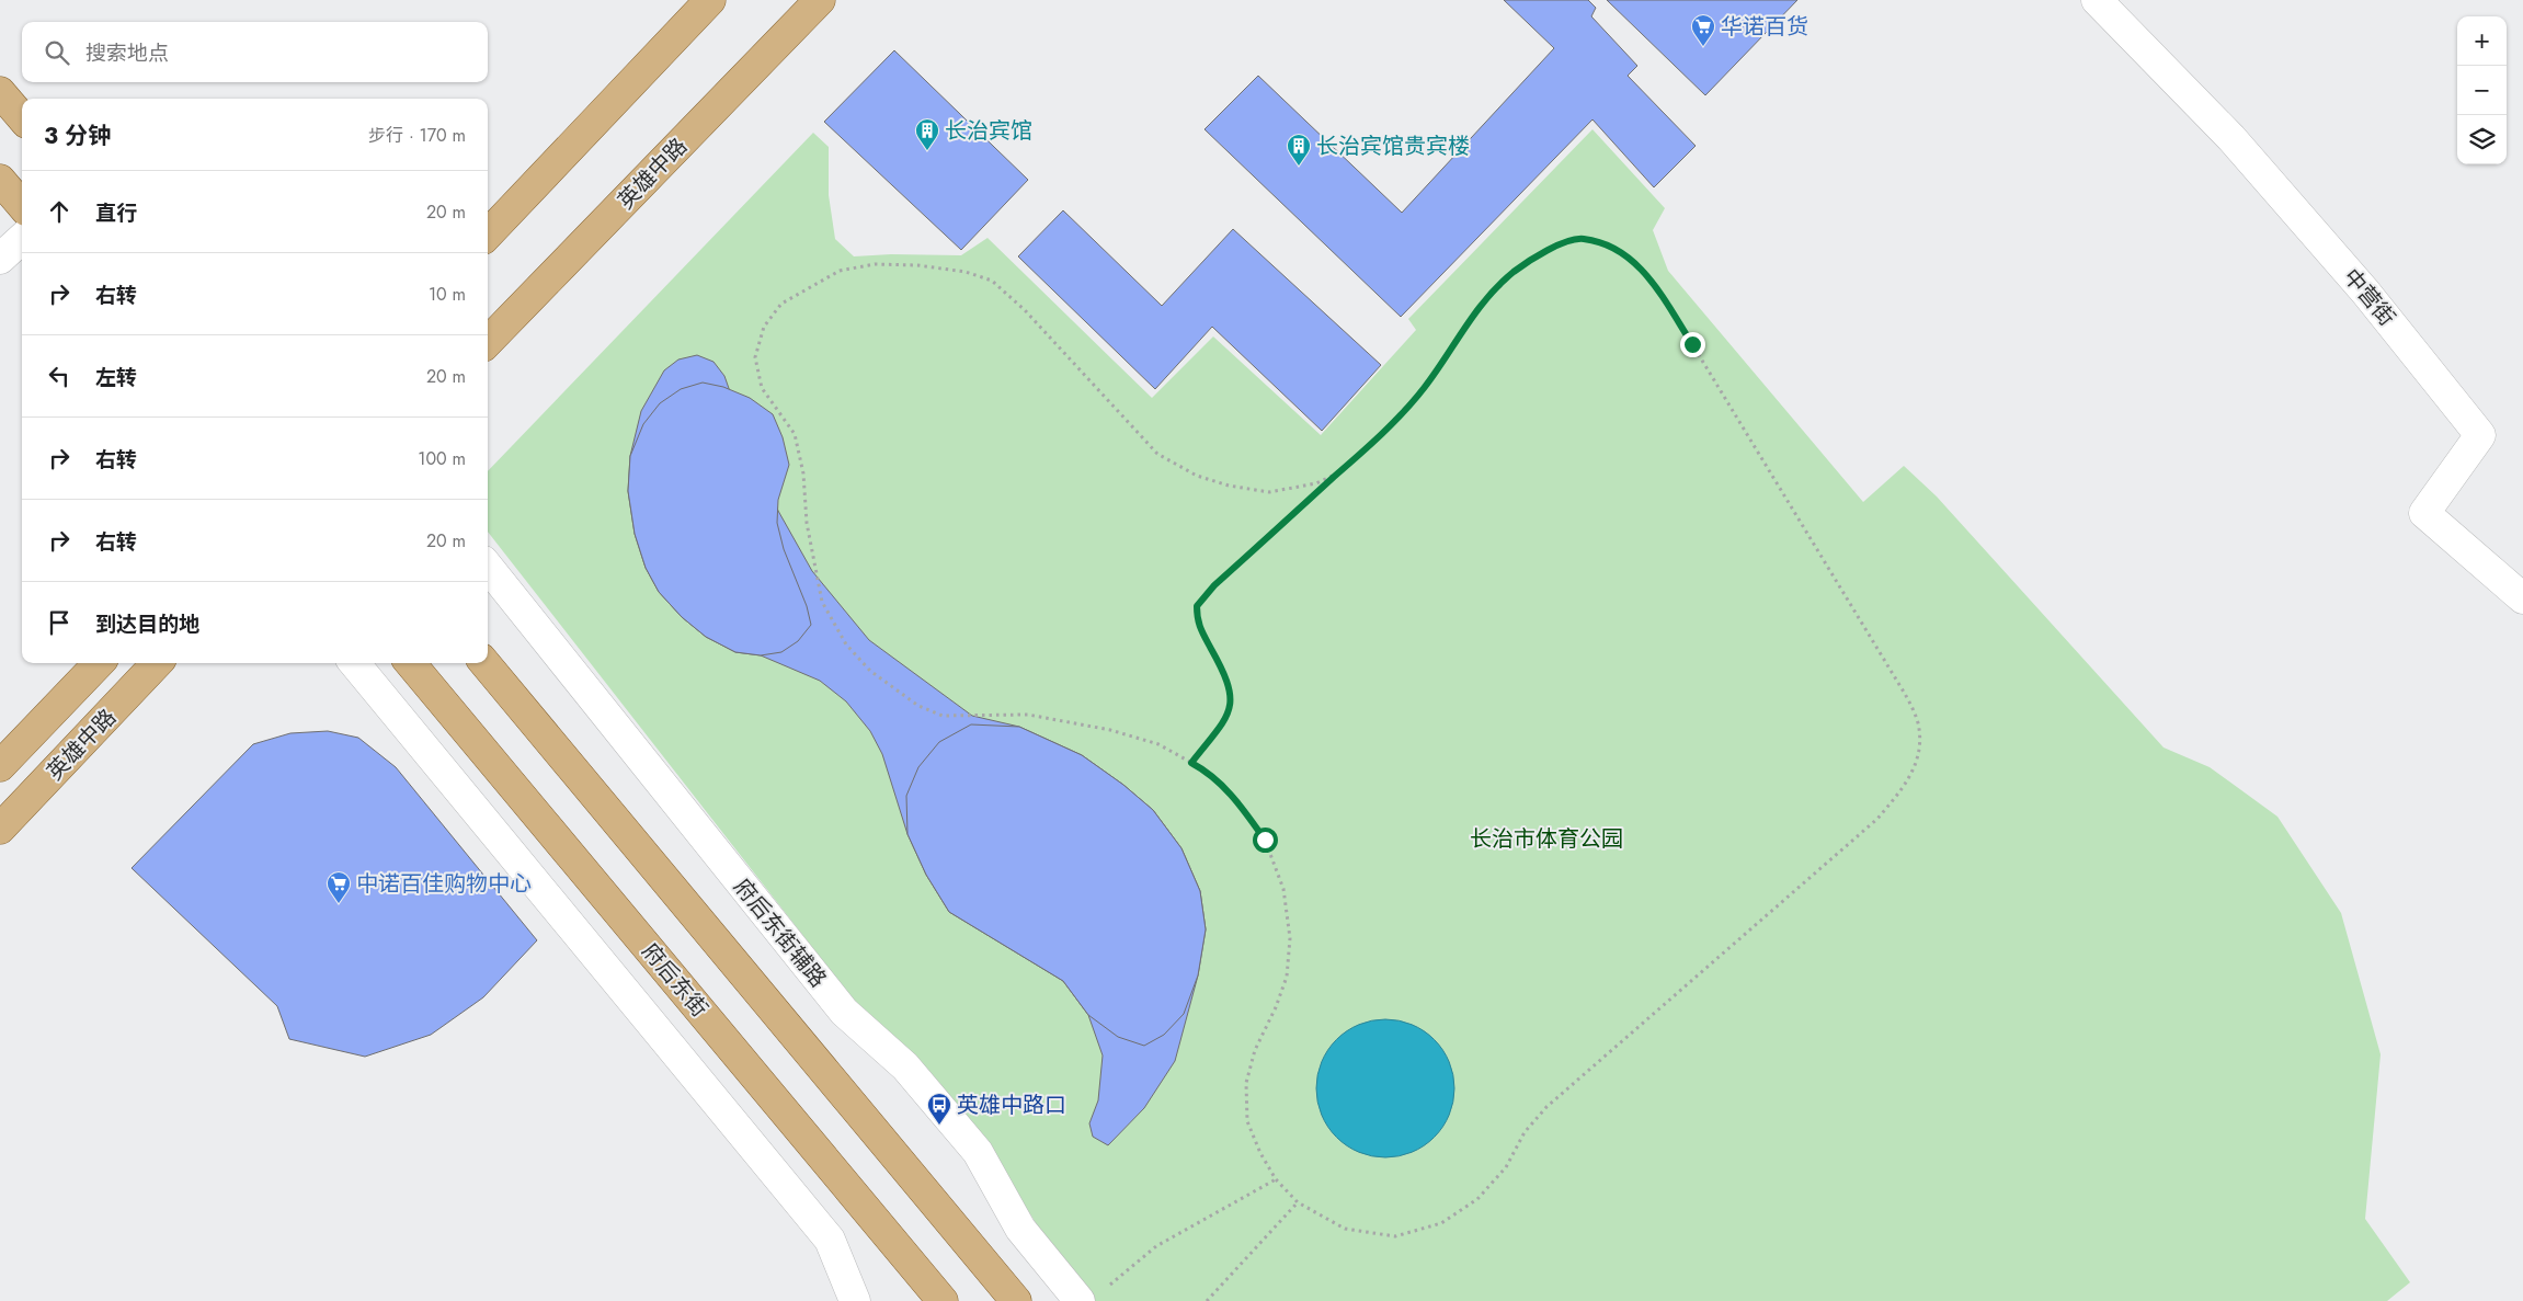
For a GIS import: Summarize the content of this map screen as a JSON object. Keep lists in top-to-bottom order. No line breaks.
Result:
{"streets":{"main road":["英雄中路","府后东街"],"street":["中营街","府后东街辅路"]},"parks":["长治市体育公园"],"places":{"supermarket":["华诺百货","中诺百佳购物中心"],"building":["长治宾馆","长治宾馆贵宾楼"],"bus stop":["英雄中路口"]},"page":{"map_buttons":["+","−"],"search":"搜索地点","heading":["3 分钟","步行 · 170 m"],"list":[["直行","20 m"],["右转","10 m"],["左转","20 m"],["右转","100 m"],["右转","20 m"],"到达目的地"]}}
